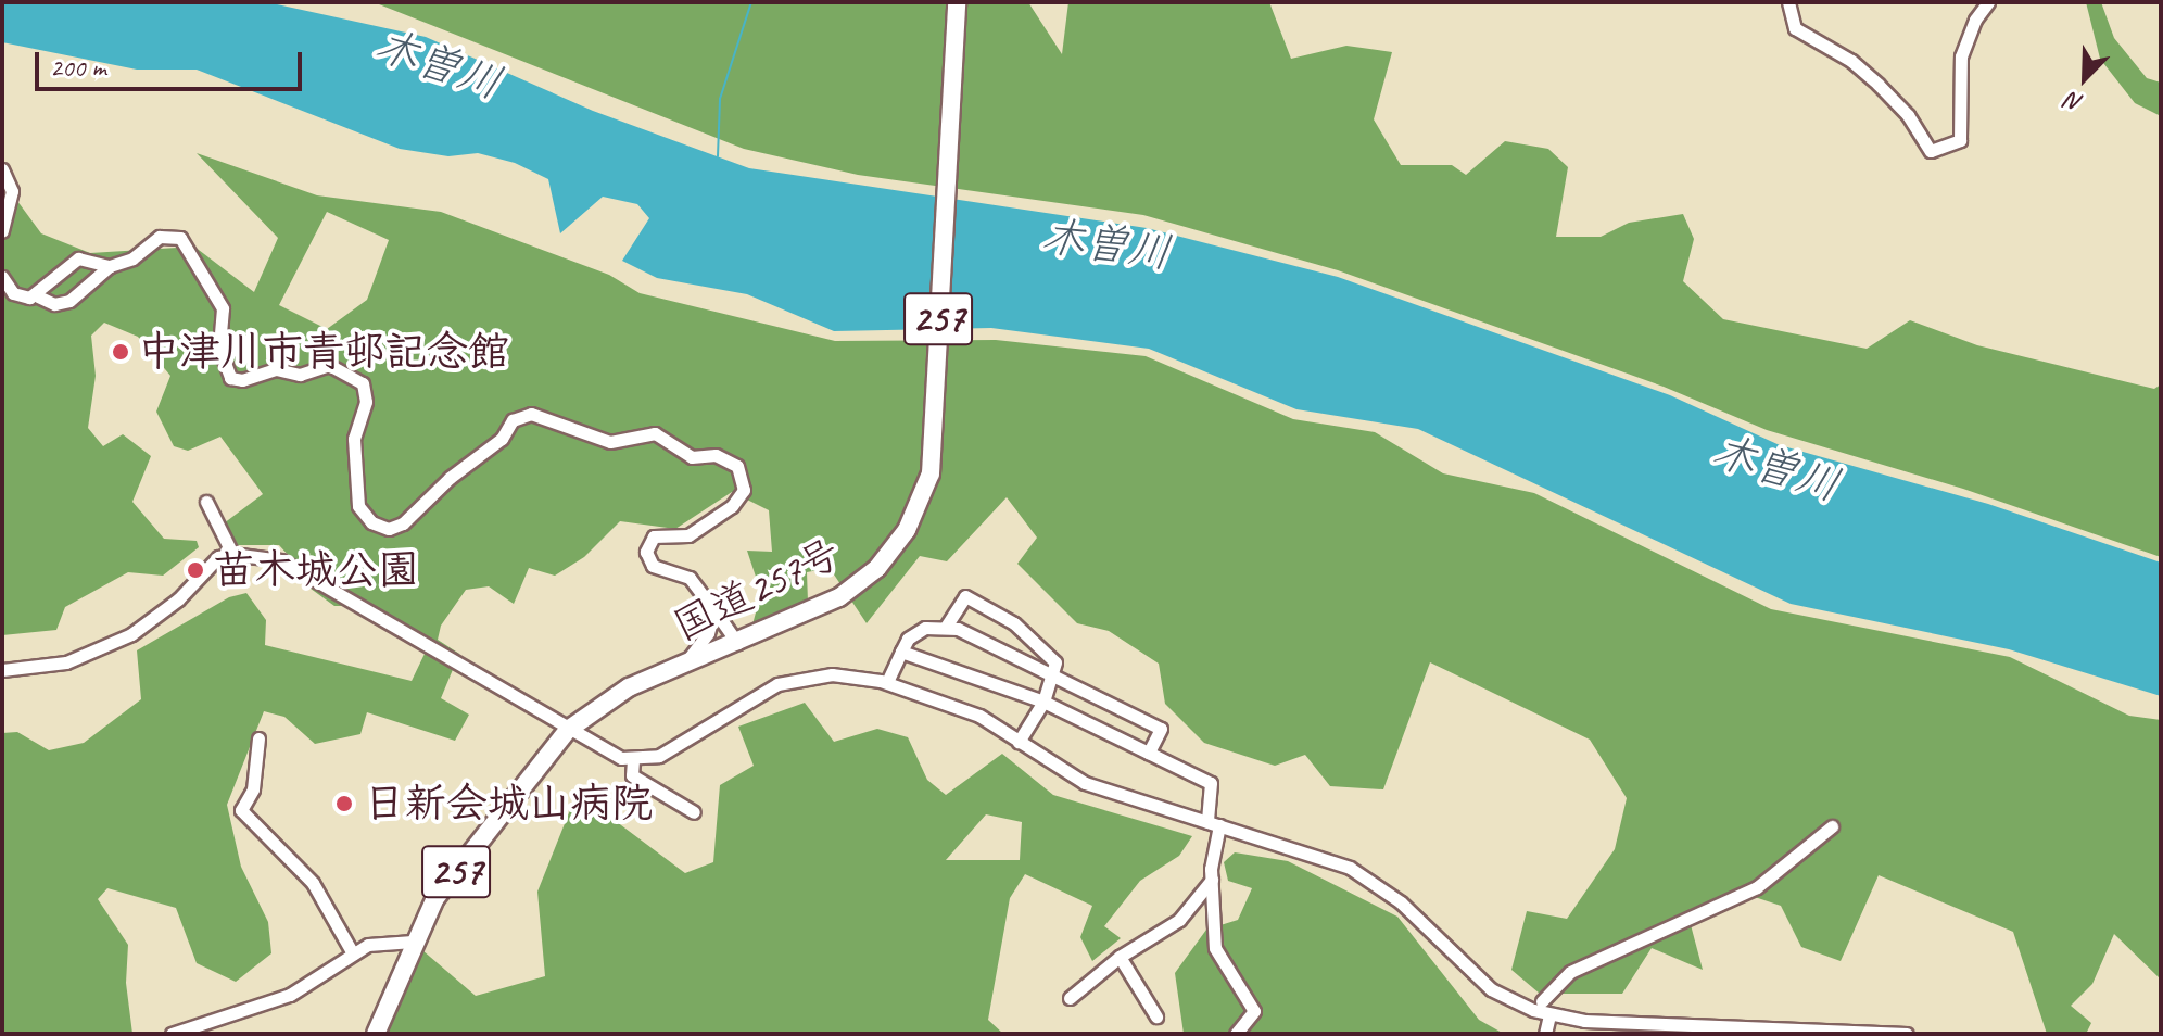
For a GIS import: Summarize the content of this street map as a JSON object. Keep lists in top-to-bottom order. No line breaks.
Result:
{"streets":{"highway":["257","国道257号"]},"water":["木曽川"],"places":["中津川市青邨記念館","苗木城公園","日新会城山病院"],"scale_bar":"200 m","north":"bottom left"}
